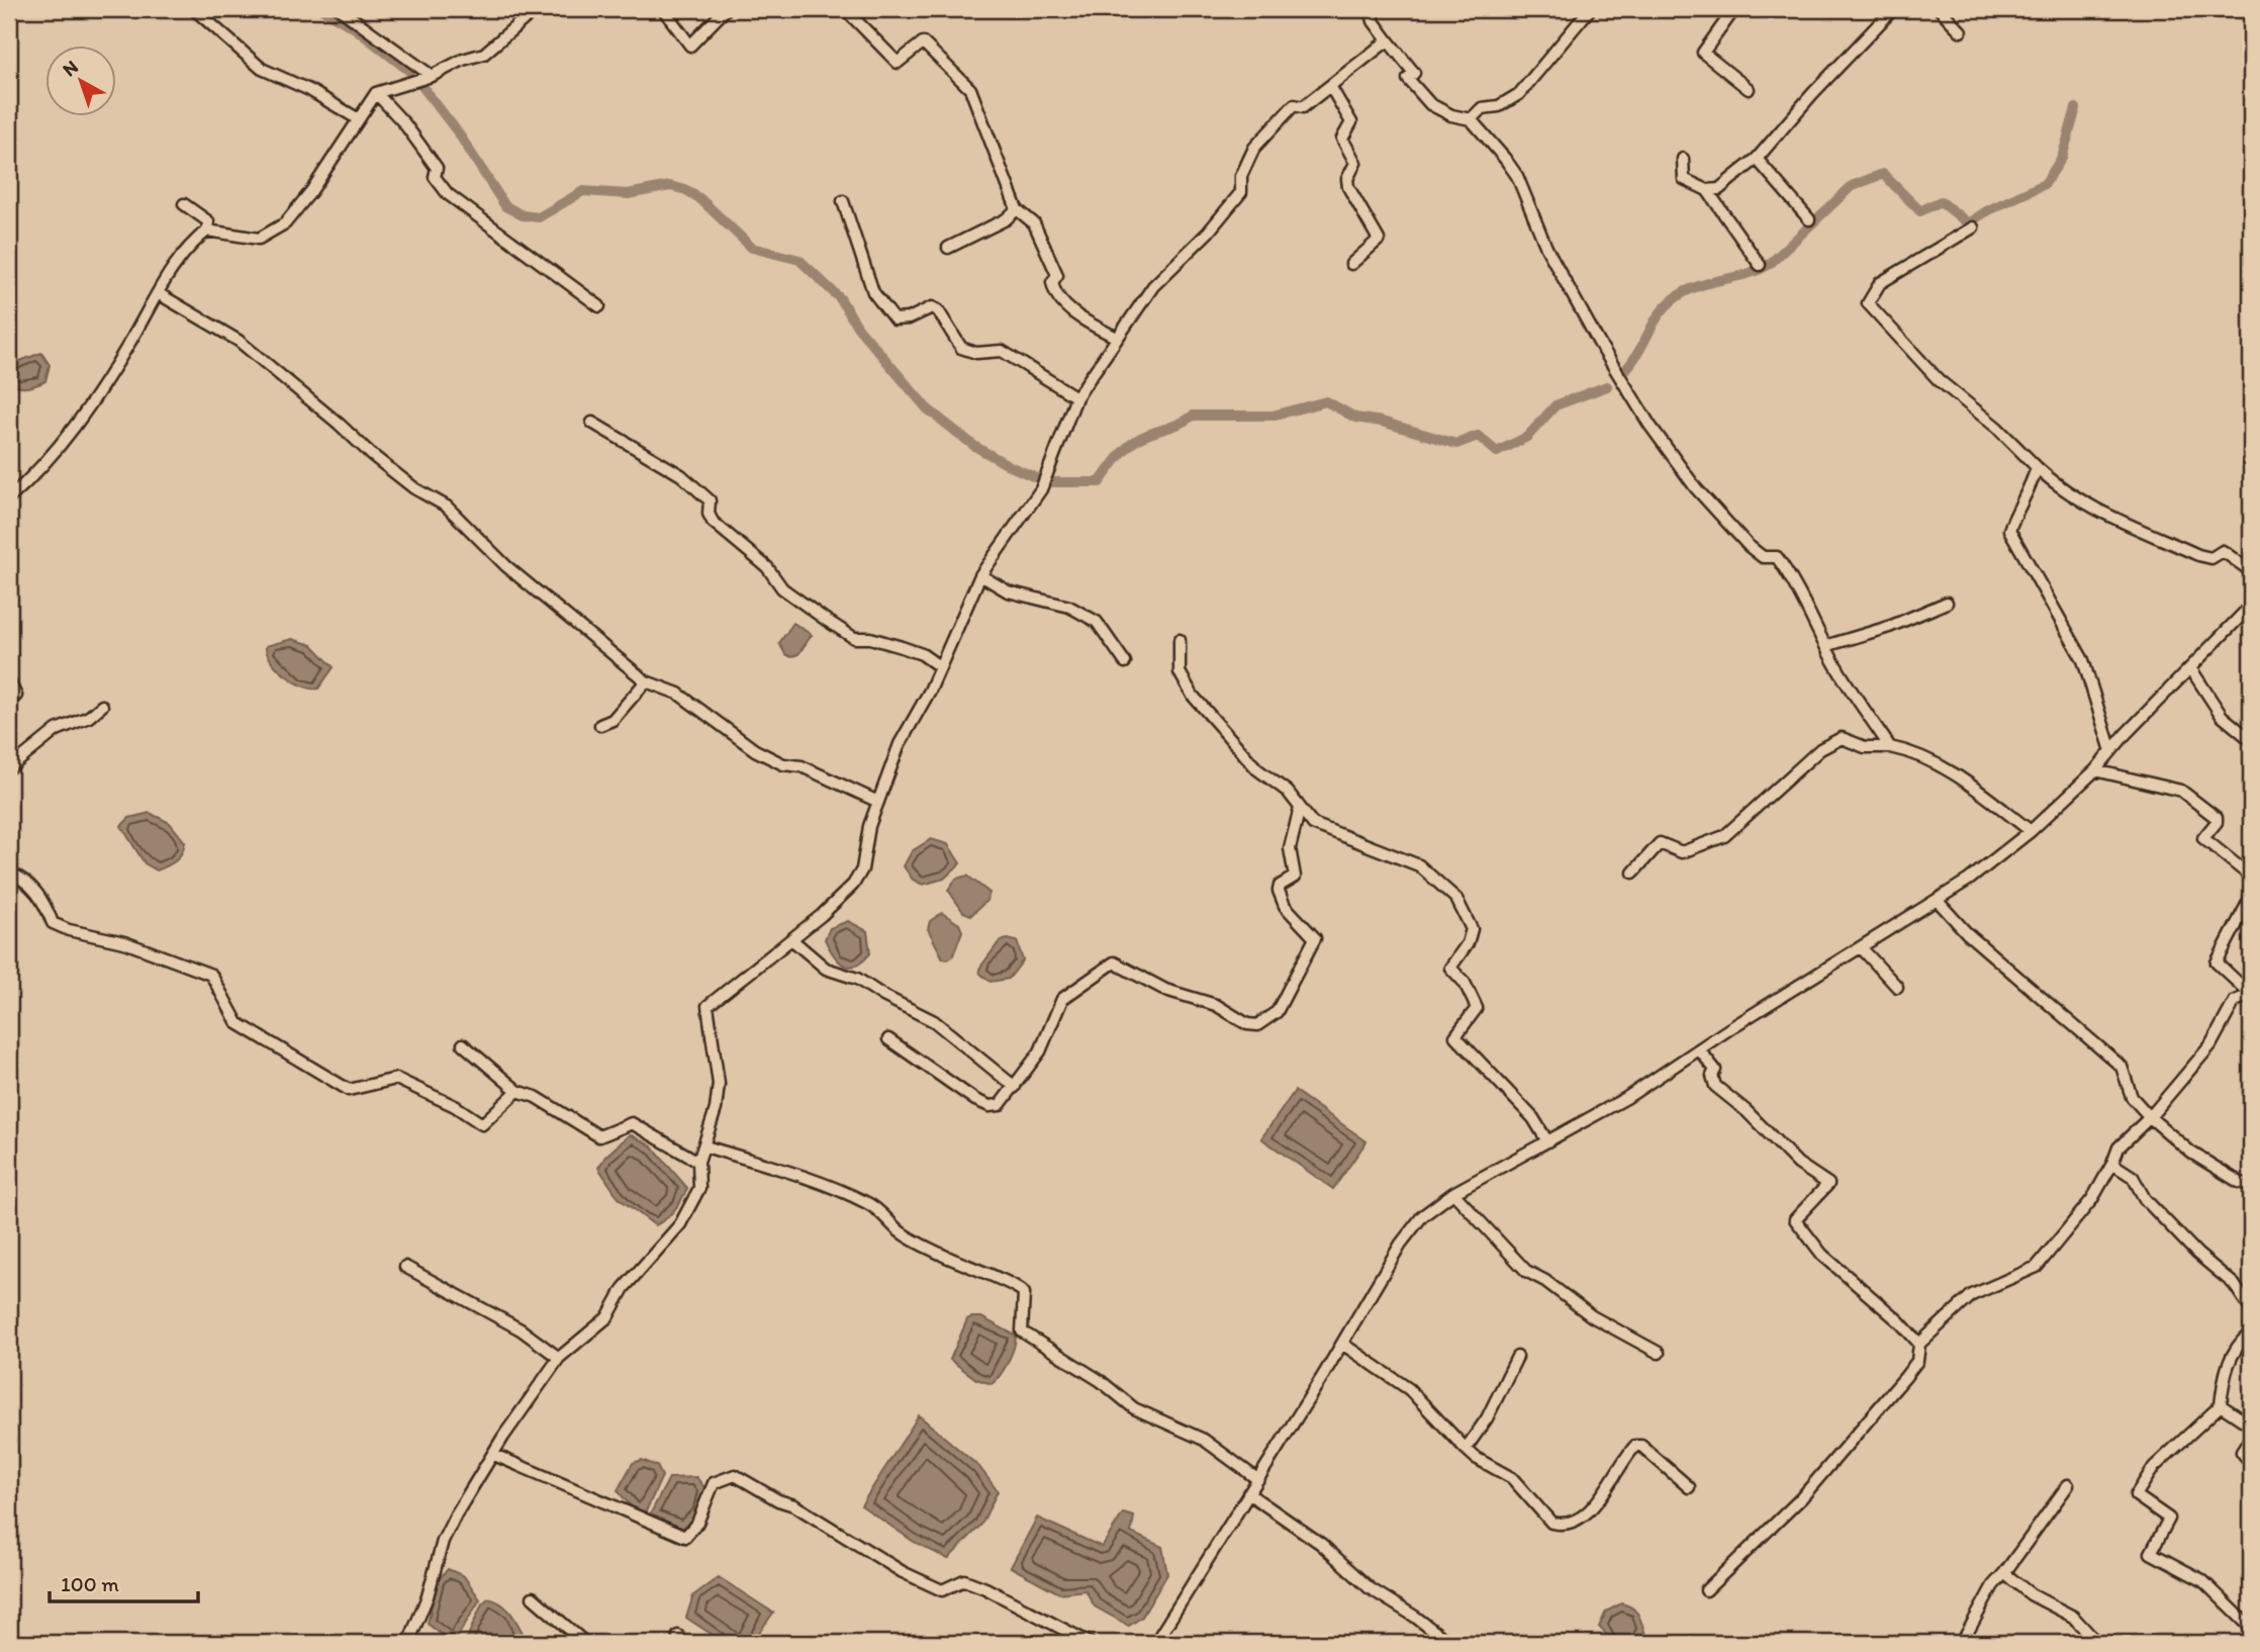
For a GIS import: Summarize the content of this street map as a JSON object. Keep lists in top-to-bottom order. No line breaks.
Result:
{"scale_bar":"100 m","north":"top left"}
